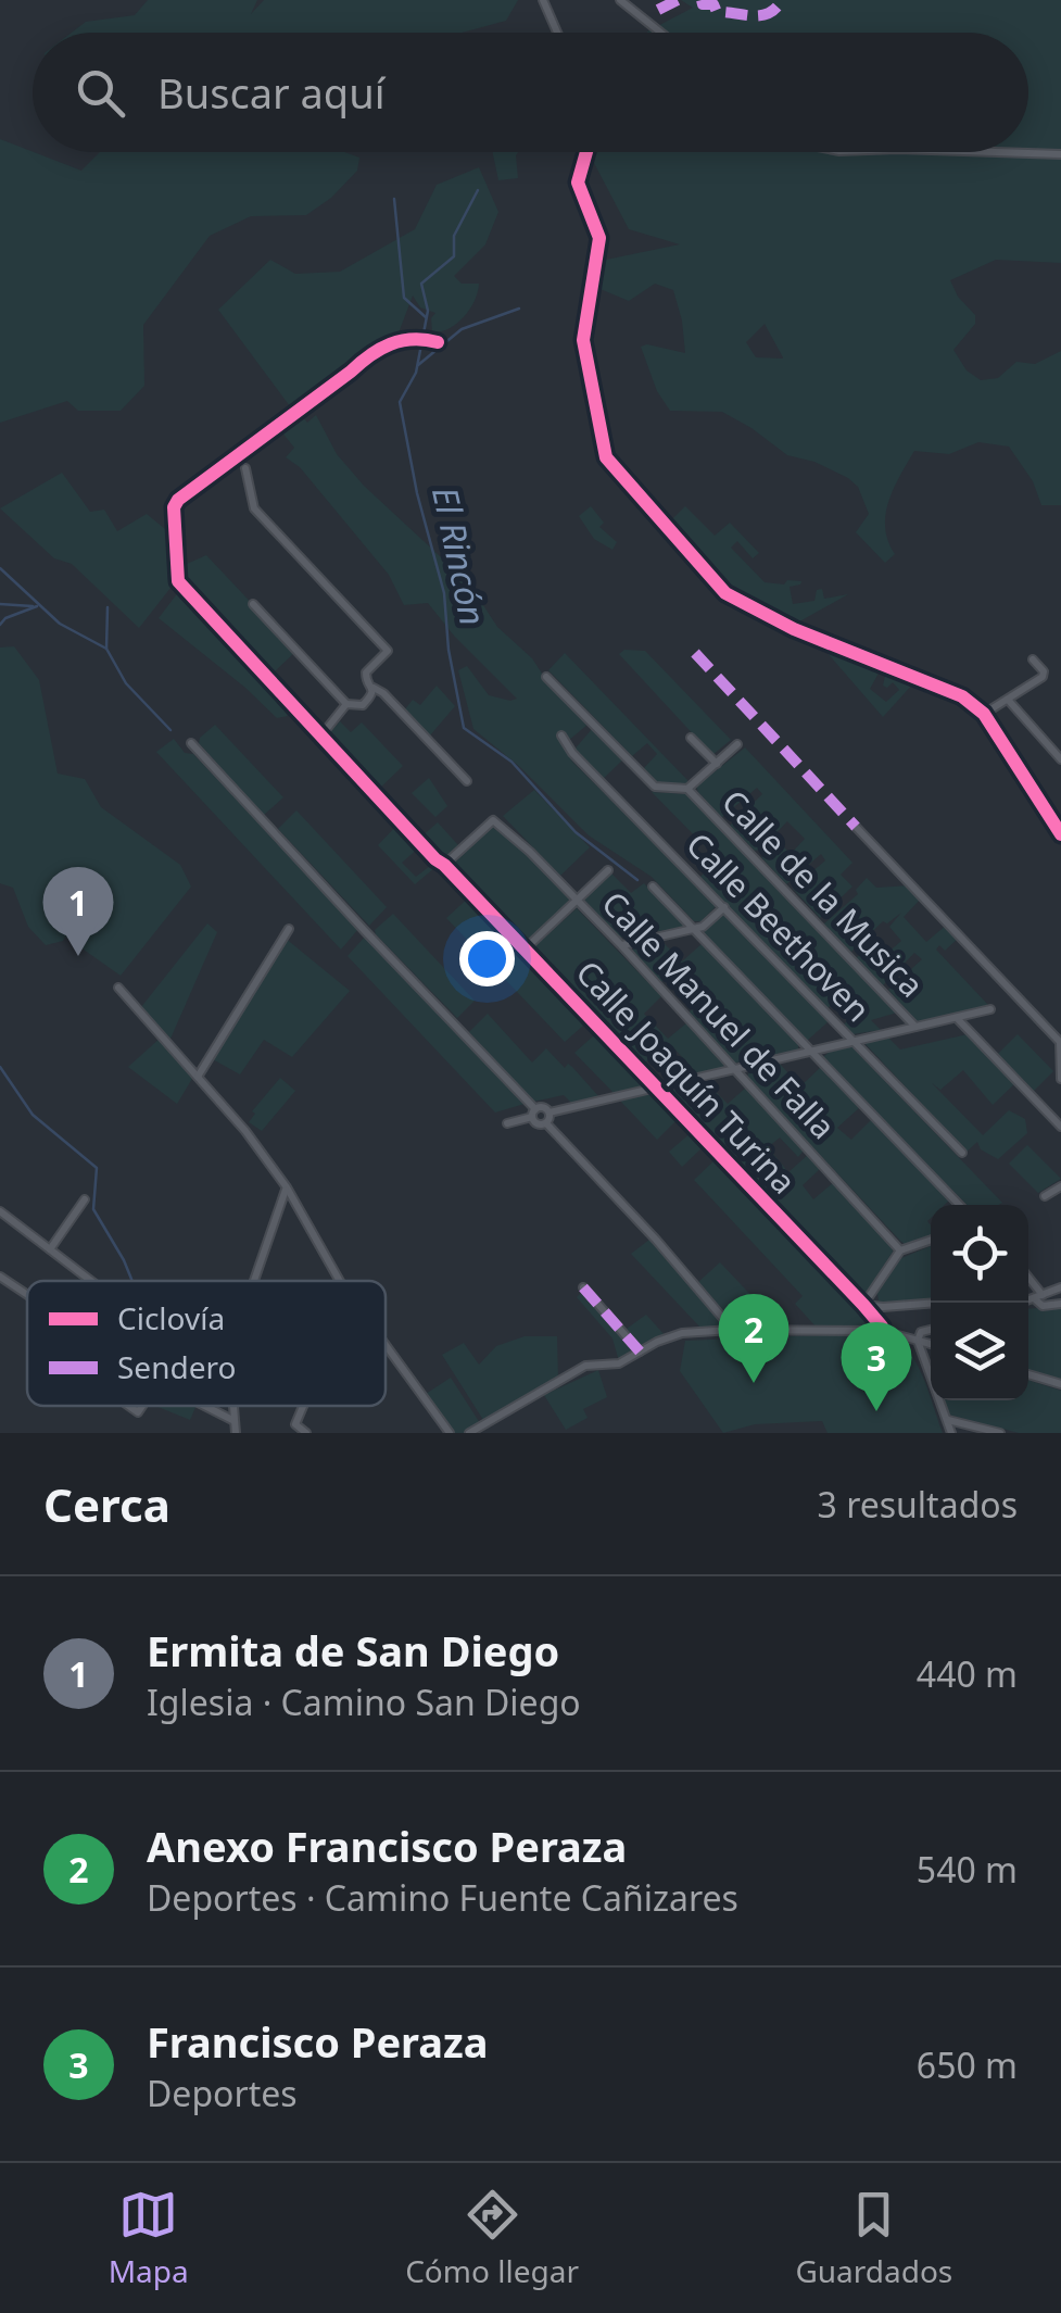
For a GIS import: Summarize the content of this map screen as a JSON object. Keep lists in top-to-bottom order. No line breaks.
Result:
{"streets":{"street":["Calle de la Musica","Calle Beethoven","Calle Manuel de Falla","Calle Joaquín Turina"]},"crossings":[["Calle Manuel de Falla","Calle Joaquín Turina"]],"water":["El Rincón"],"legend":["Ciclovía","Sendero"],"page":{"search":"Buscar aquí","pins":["1","2","3"],"heading":["Cerca","3 resultados"],"list":[{"mark":"1","name":"Ermita de San Diego","note":"Iglesia · Camino San Diego","value":"440 m"},{"mark":"2","name":"Anexo Francisco Peraza","note":"Deportes · Camino Fuente Cañizares","value":"540 m"},{"mark":"3","name":"Francisco Peraza","note":"Deportes","value":"650 m"}],"nav":["Mapa","Cómo llegar","Guardados"]}}
